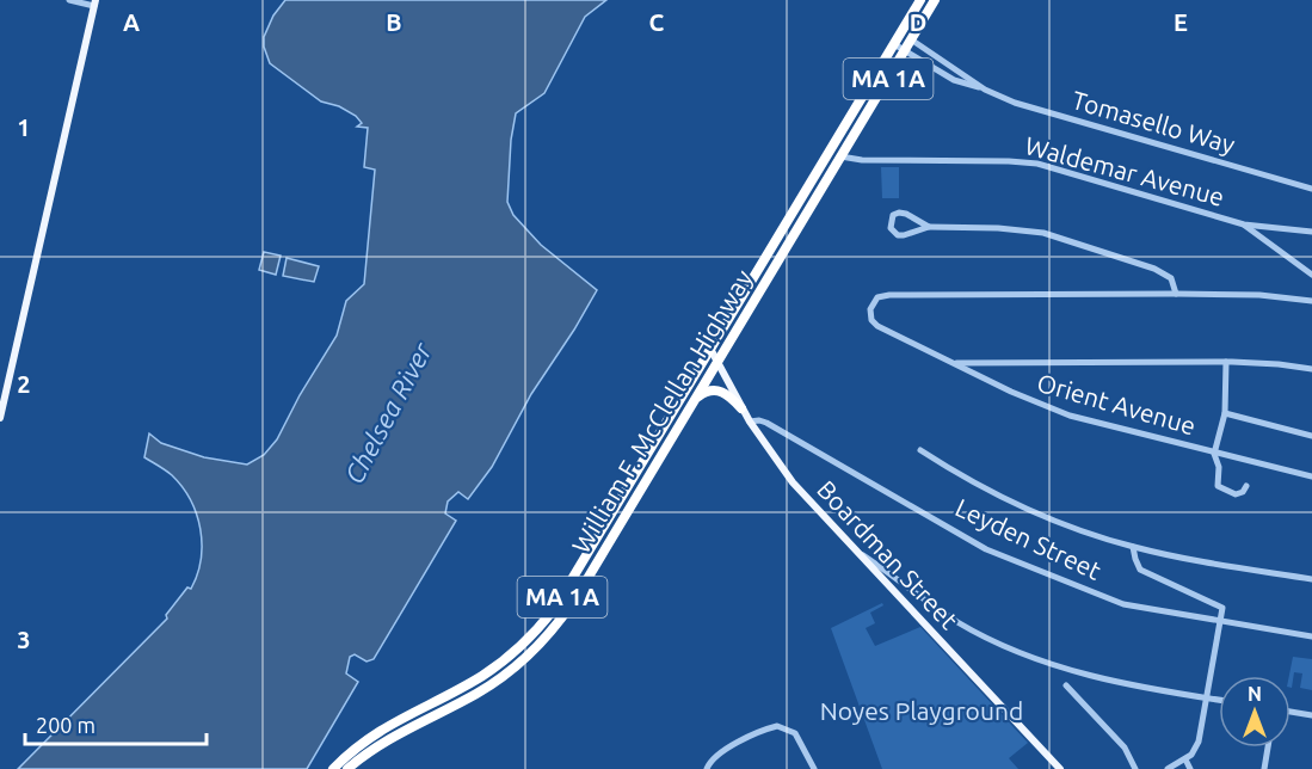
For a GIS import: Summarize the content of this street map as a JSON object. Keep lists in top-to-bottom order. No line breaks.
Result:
{"streets":{"highway":["MA 1A","William F. McClellan Highway"],"main road":["Boardman Street"],"street":["Tomasello Way","Waldemar Avenue","Orient Avenue","Leyden Street"]},"crossings":[["Tomasello Way","William F. McClellan Highway"],["Waldemar Avenue","William F. McClellan Highway"],["William F. McClellan Highway","Boardman Street"],["Leyden Street","Boardman Street"]],"water":["Chelsea River"],"parks":["Noyes Playground"],"scale_bar":"200 m","north":"top","grid":{"columns":["A","B","C","D","E"],"rows":["1","2","3"]}}
